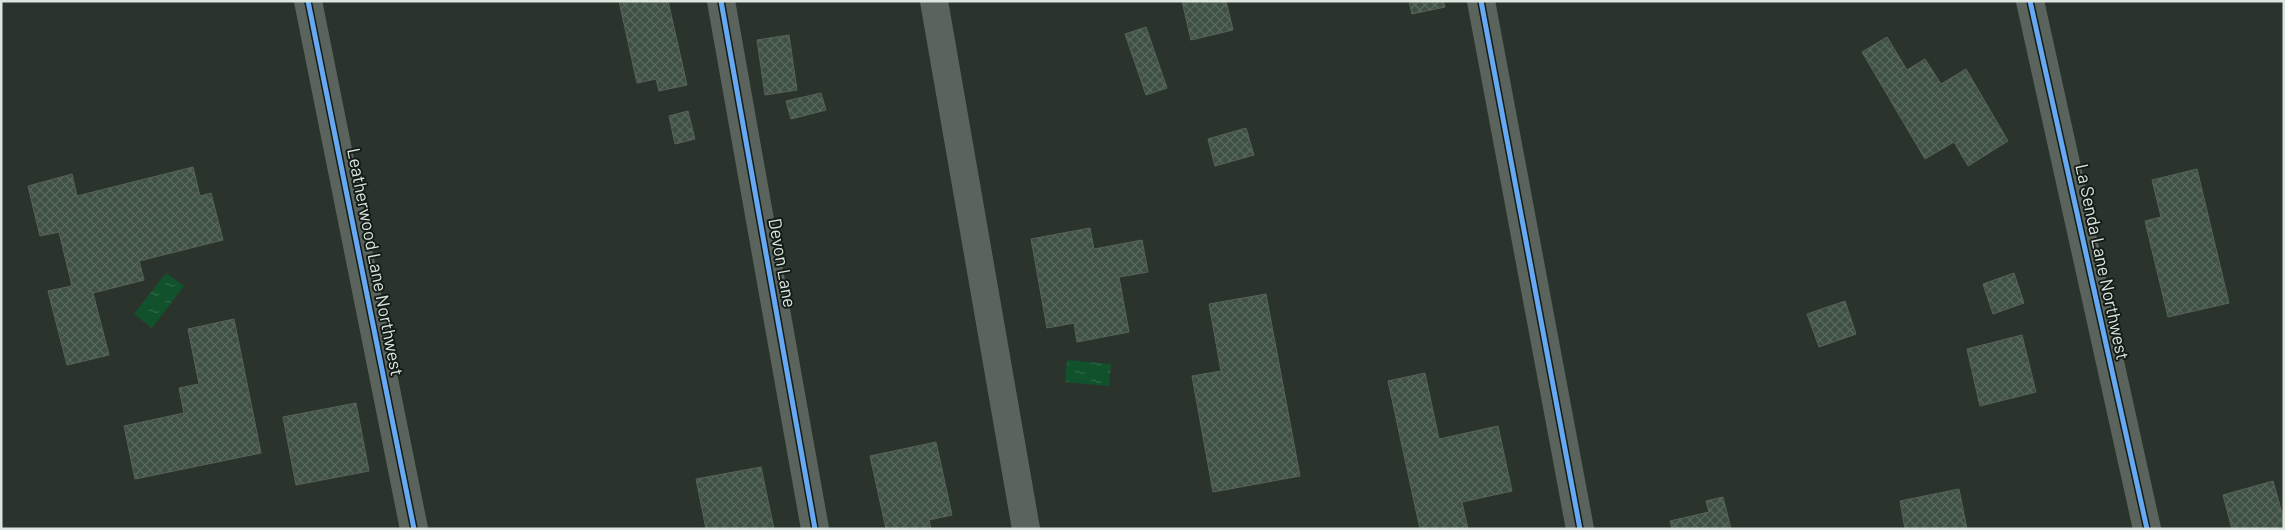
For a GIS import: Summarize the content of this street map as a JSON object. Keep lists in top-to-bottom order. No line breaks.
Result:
{"streets":{"street":["Leatherwood Lane Northwest","La Senda Lane Northwest","Devon Lane"]}}
